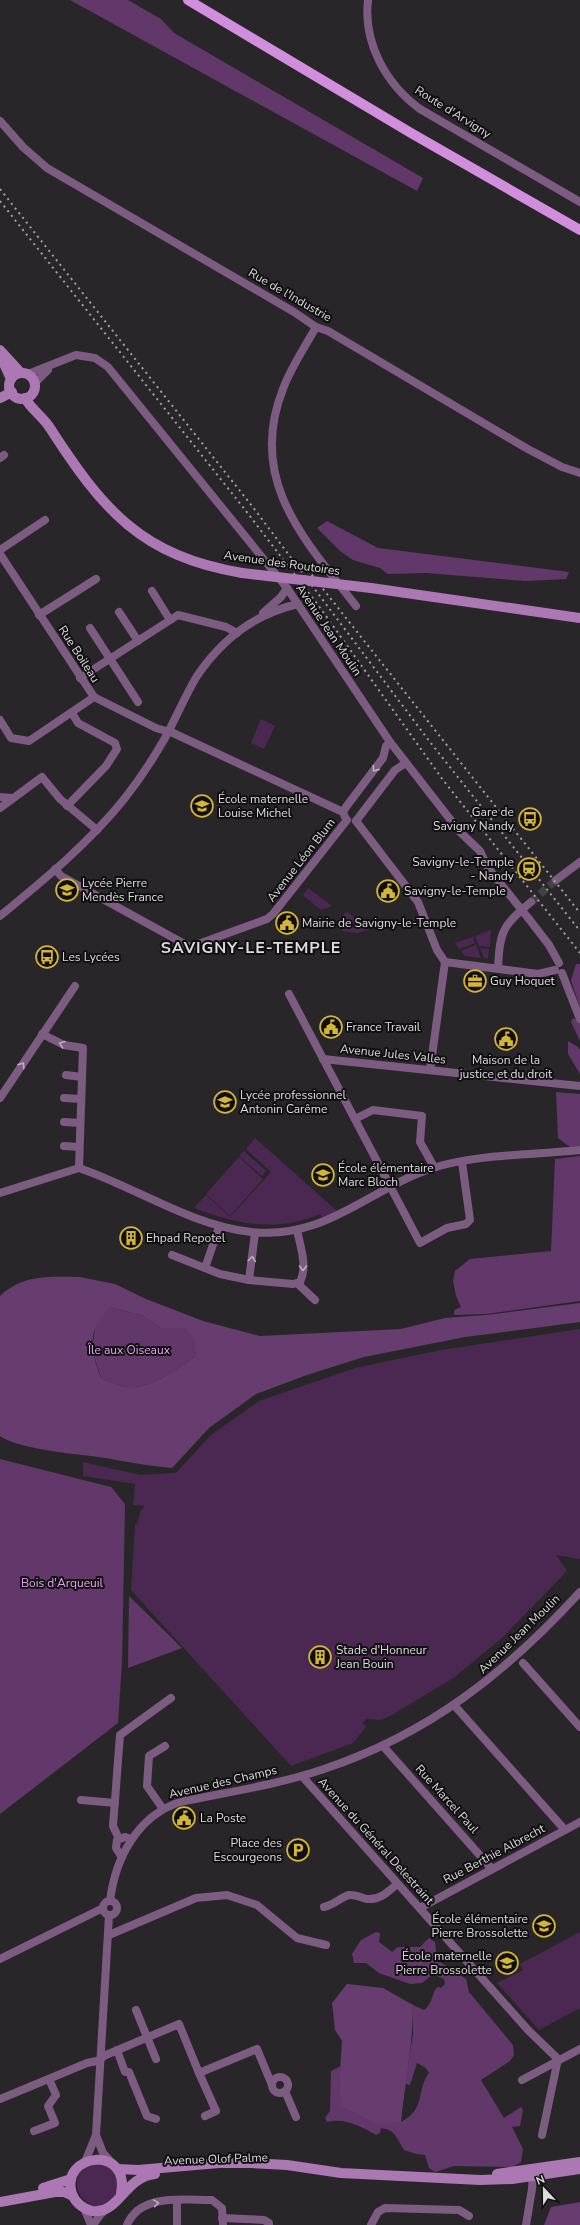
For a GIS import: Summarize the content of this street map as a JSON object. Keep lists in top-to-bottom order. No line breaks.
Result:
{"streets":{"main road":["Avenue des Routoires","Avenue Olof Palme"],"street":["Route d'Arvigny","Rue de l'Industrie","Avenue Jean Moulin","Rue Boileau","Avenue Léon Blum","Avenue Jules Valles","Avenue des Champs","Rue Marcel Paul","Avenue du Général Delestraint","Rue Berthie Albrecht"]},"crossings":[["Avenue Jean Moulin","Avenue Léon Blum"],["Avenue Jean Moulin","Avenue des Champs"],["Avenue Jean Moulin","Rue Marcel Paul"],["Avenue Jean Moulin","Avenue du Général Delestraint"],["Rue Boileau","Avenue Léon Blum"],["Avenue des Champs","Avenue du Général Delestraint"],["Avenue des Champs","Avenue Olof Palme"],["Rue Marcel Paul","Rue Berthie Albrecht"],["Avenue du Général Delestraint","Rue Berthie Albrecht"]],"districts":["SAVIGNY-LE-TEMPLE"],"parks":["Île aux Oiseaux","Bois d'Arqueuil"],"places":{"school or university":["École maternelle Louise Michel","Lycée Pierre Mendès France","Lycée professionnel Antonin Carême","École élémentaire Marc Bloch","École élémentaire Pierre Brossolette","École maternelle Pierre Brossolette"],"bus stop":["Gare de Savigny Nandy","Les Lycées"],"station":["Savigny-le-Temple - Nandy"],"public building":["Savigny-le-Temple","Mairie de Savigny-le-Temple","France Travail","Maison de la justice et du droit","La Poste"],"office":["Guy Hoquet"],"building":["Ehpad Repotel","Stade d'Honneur Jean Bouin"],"parking":["Place des Escourgeons"]},"north":"top"}
